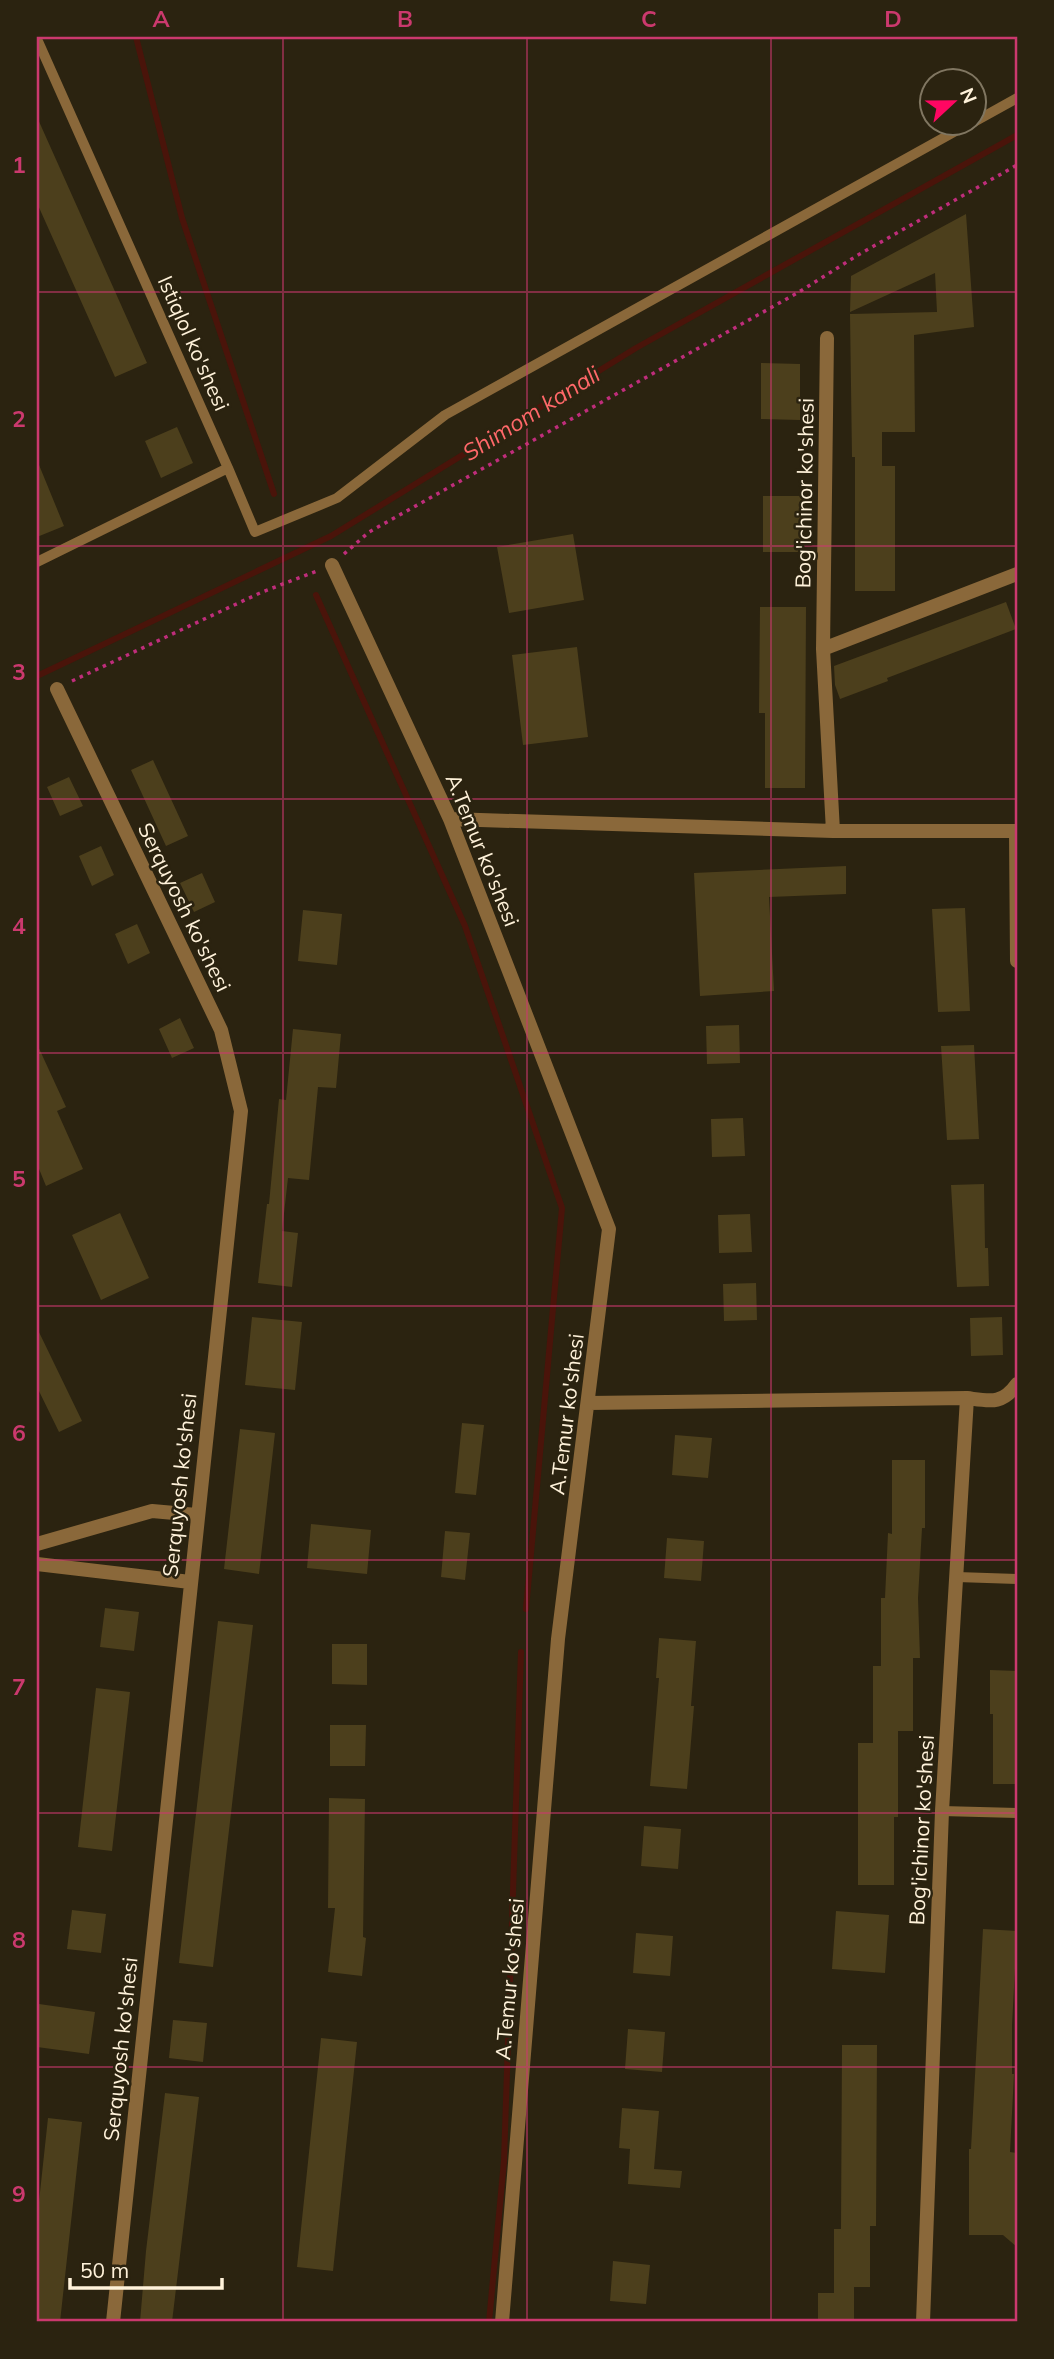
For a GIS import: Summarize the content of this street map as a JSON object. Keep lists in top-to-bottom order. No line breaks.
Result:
{"streets":{"street":["Bog'ichinor ko'shesi","A.Temur ko'shesi","Serquyosh ko'shesi"],"lane":["Istiqlol ko'shesi"]},"water":["Shimom kanali"],"scale_bar":"50 m","north":"right","grid":{"columns":["A","B","C","D"],"rows":["1","2","3","4","5","6","7","8","9"]}}
